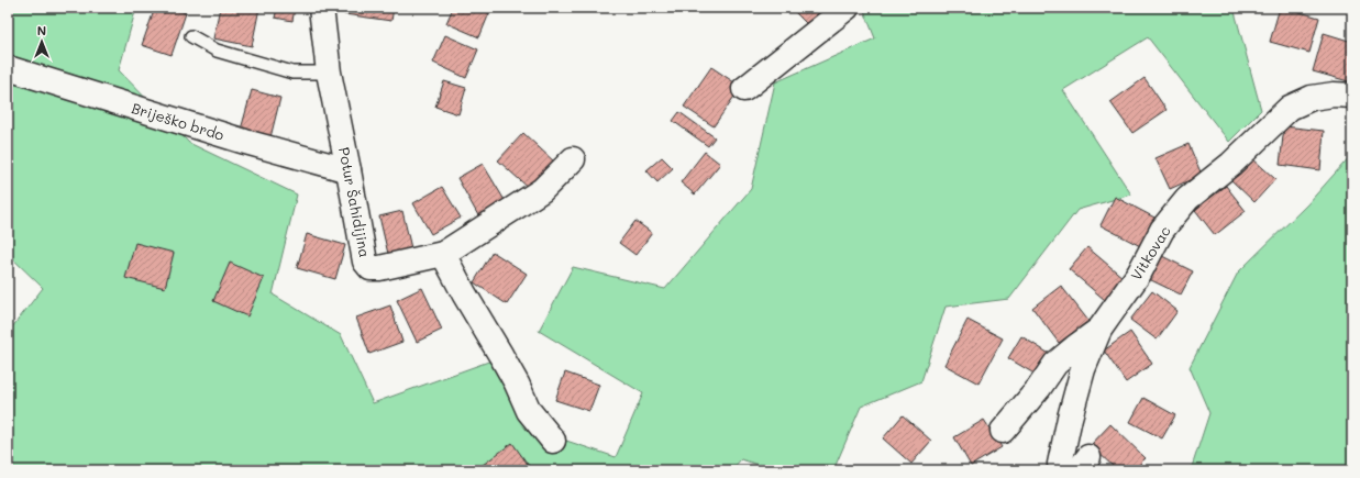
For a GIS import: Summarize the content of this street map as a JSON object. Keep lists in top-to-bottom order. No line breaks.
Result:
{"streets":{"street":["Briješko brdo","Potur Šahidijina","Vitkovac"]},"crossings":[["Briješko brdo","Potur Šahidijina"]],"north":"top"}
